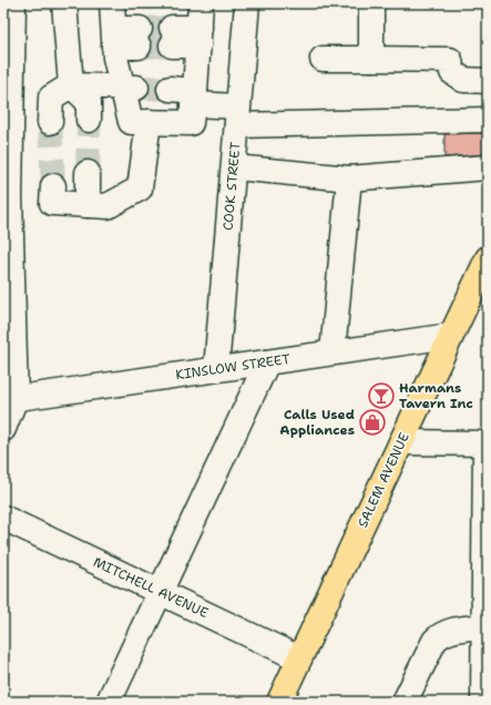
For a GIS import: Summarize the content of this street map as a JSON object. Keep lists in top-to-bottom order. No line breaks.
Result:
{"streets":{"main road":["SALEM AVENUE"],"street":["COOK STREET","KINSLOW STREET","MITCHELL AVENUE"]},"crossings":[["COOK STREET","KINSLOW STREET"],["KINSLOW STREET","SALEM AVENUE"],["SALEM AVENUE","MITCHELL AVENUE"]],"places":{"bar":["Harmans Tavern Inc"],"shop":["Calls Used Appliances"]}}
